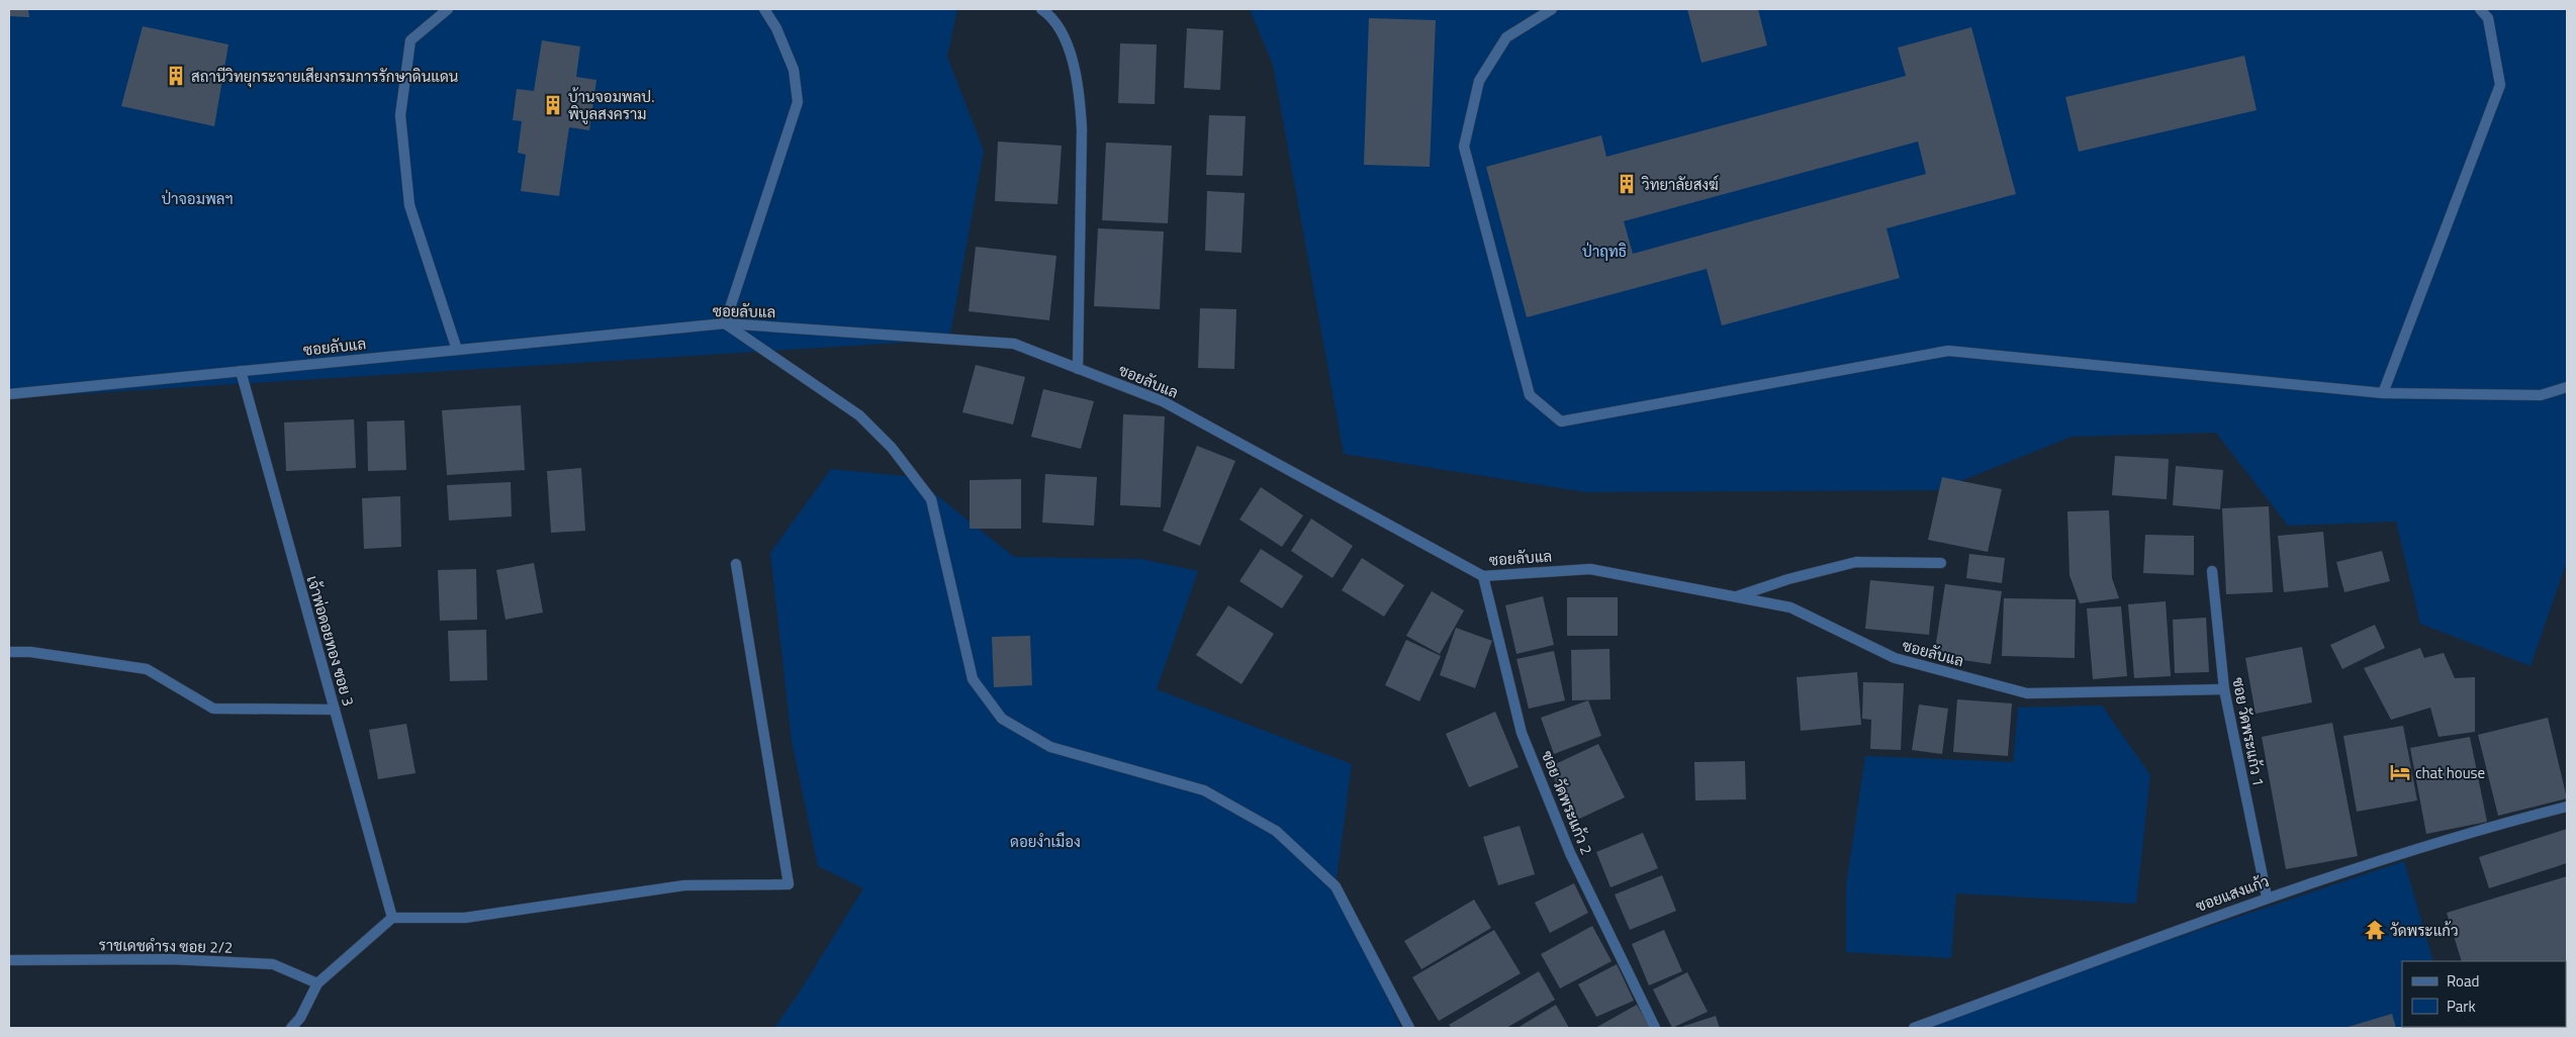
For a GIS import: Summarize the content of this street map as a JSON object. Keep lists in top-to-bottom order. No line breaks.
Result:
{"streets":{"street":["ซอยลับแล","เจ้าพ่อดอยทอง ซอย 3","ซอย วัดพระแก้ว 1","ซอย วัดพระแก้ว 2","ซอยแสงแก้ว","ราชเดชดำรง ซอย 2/2"]},"crossings":[["ซอยลับแล","เจ้าพ่อดอยทอง ซอย 3"],["ซอยลับแล","ซอย วัดพระแก้ว 1"],["ซอยลับแล","ซอย วัดพระแก้ว 2"],["ซอย วัดพระแก้ว 1","ซอยแสงแก้ว"]],"parks":["ป่าจอมพลฯ","ป่าฤทธิ","ดอยงำเมือง"],"places":{"building":["สถานีวิทยุกระจายเสียงกรมการรักษาดินแดน","บ้านจอมพลป. พิบูลสงคราม","วิทยาลัยสงฆ์"],"hotel":["chat house"],"temple":["วัดพระแก้ว"]},"legend":["Road","Park"]}
